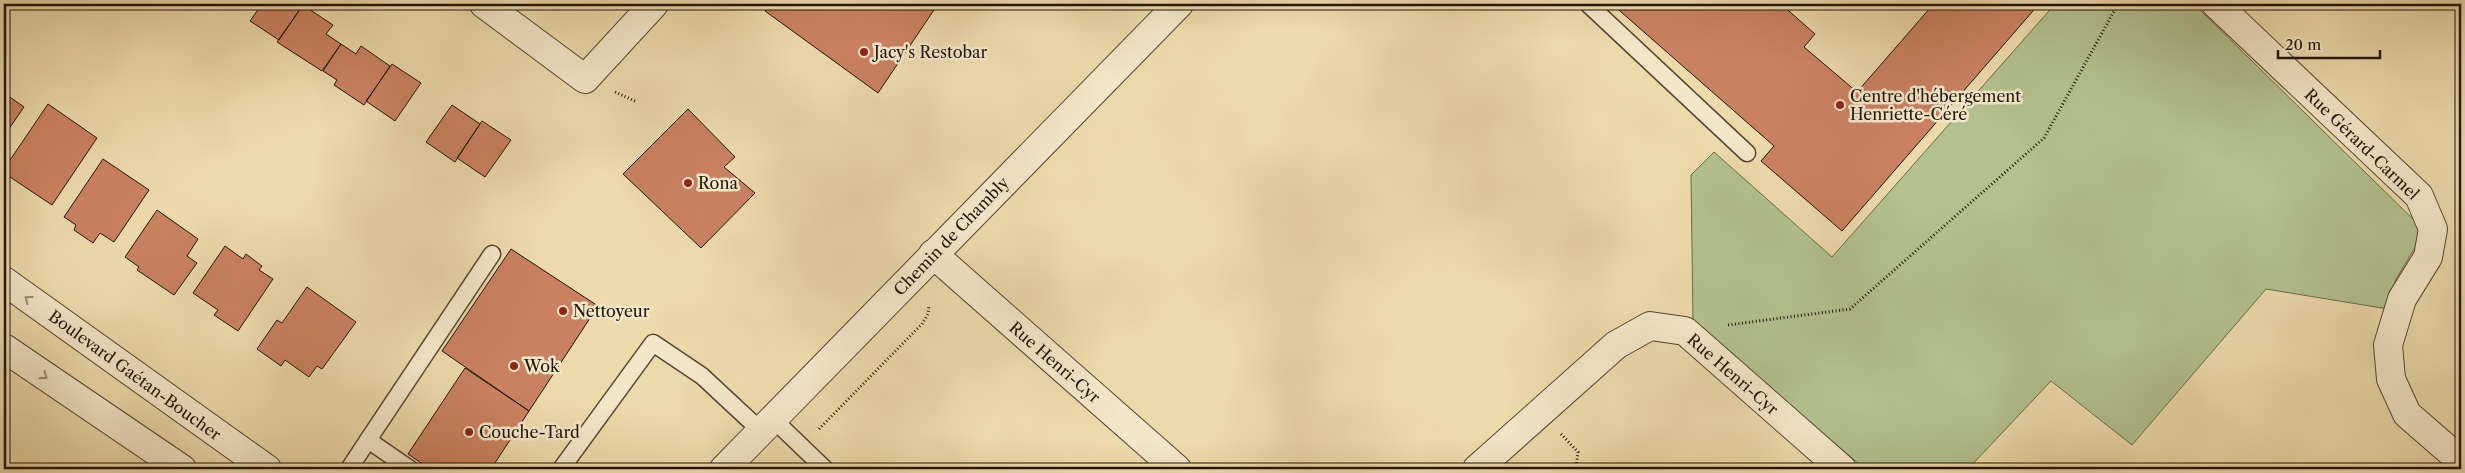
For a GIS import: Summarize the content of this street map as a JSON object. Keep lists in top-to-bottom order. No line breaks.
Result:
{"streets":{"street":["Rue Gérard-Carmel","Chemin de Chambly","Rue Henri-Cyr","Boulevard Gaétan-Boucher"]},"crossings":[["Chemin de Chambly","Rue Henri-Cyr"]],"places":["Jacy's Restobar","Centre d'hébergement Henriette-Céré","Rona","Nettoyeur","Wok","Couche-Tard"],"scale_bar":"20 m"}
